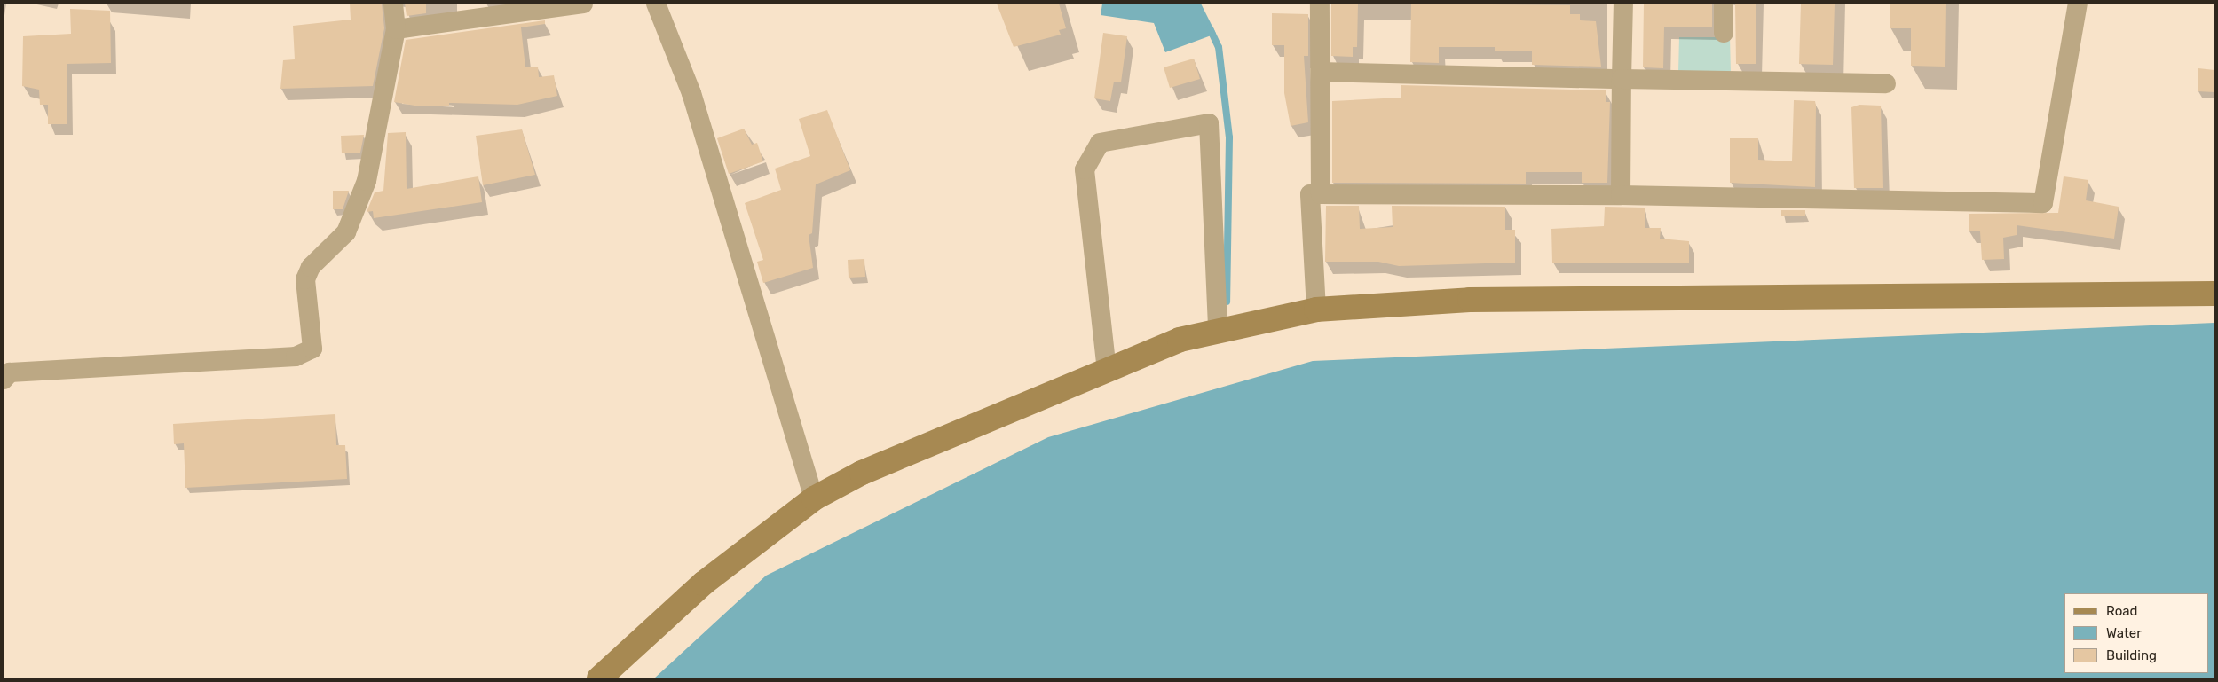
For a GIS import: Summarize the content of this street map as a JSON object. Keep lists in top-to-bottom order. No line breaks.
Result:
{"legend":["Road","Water","Building"]}
